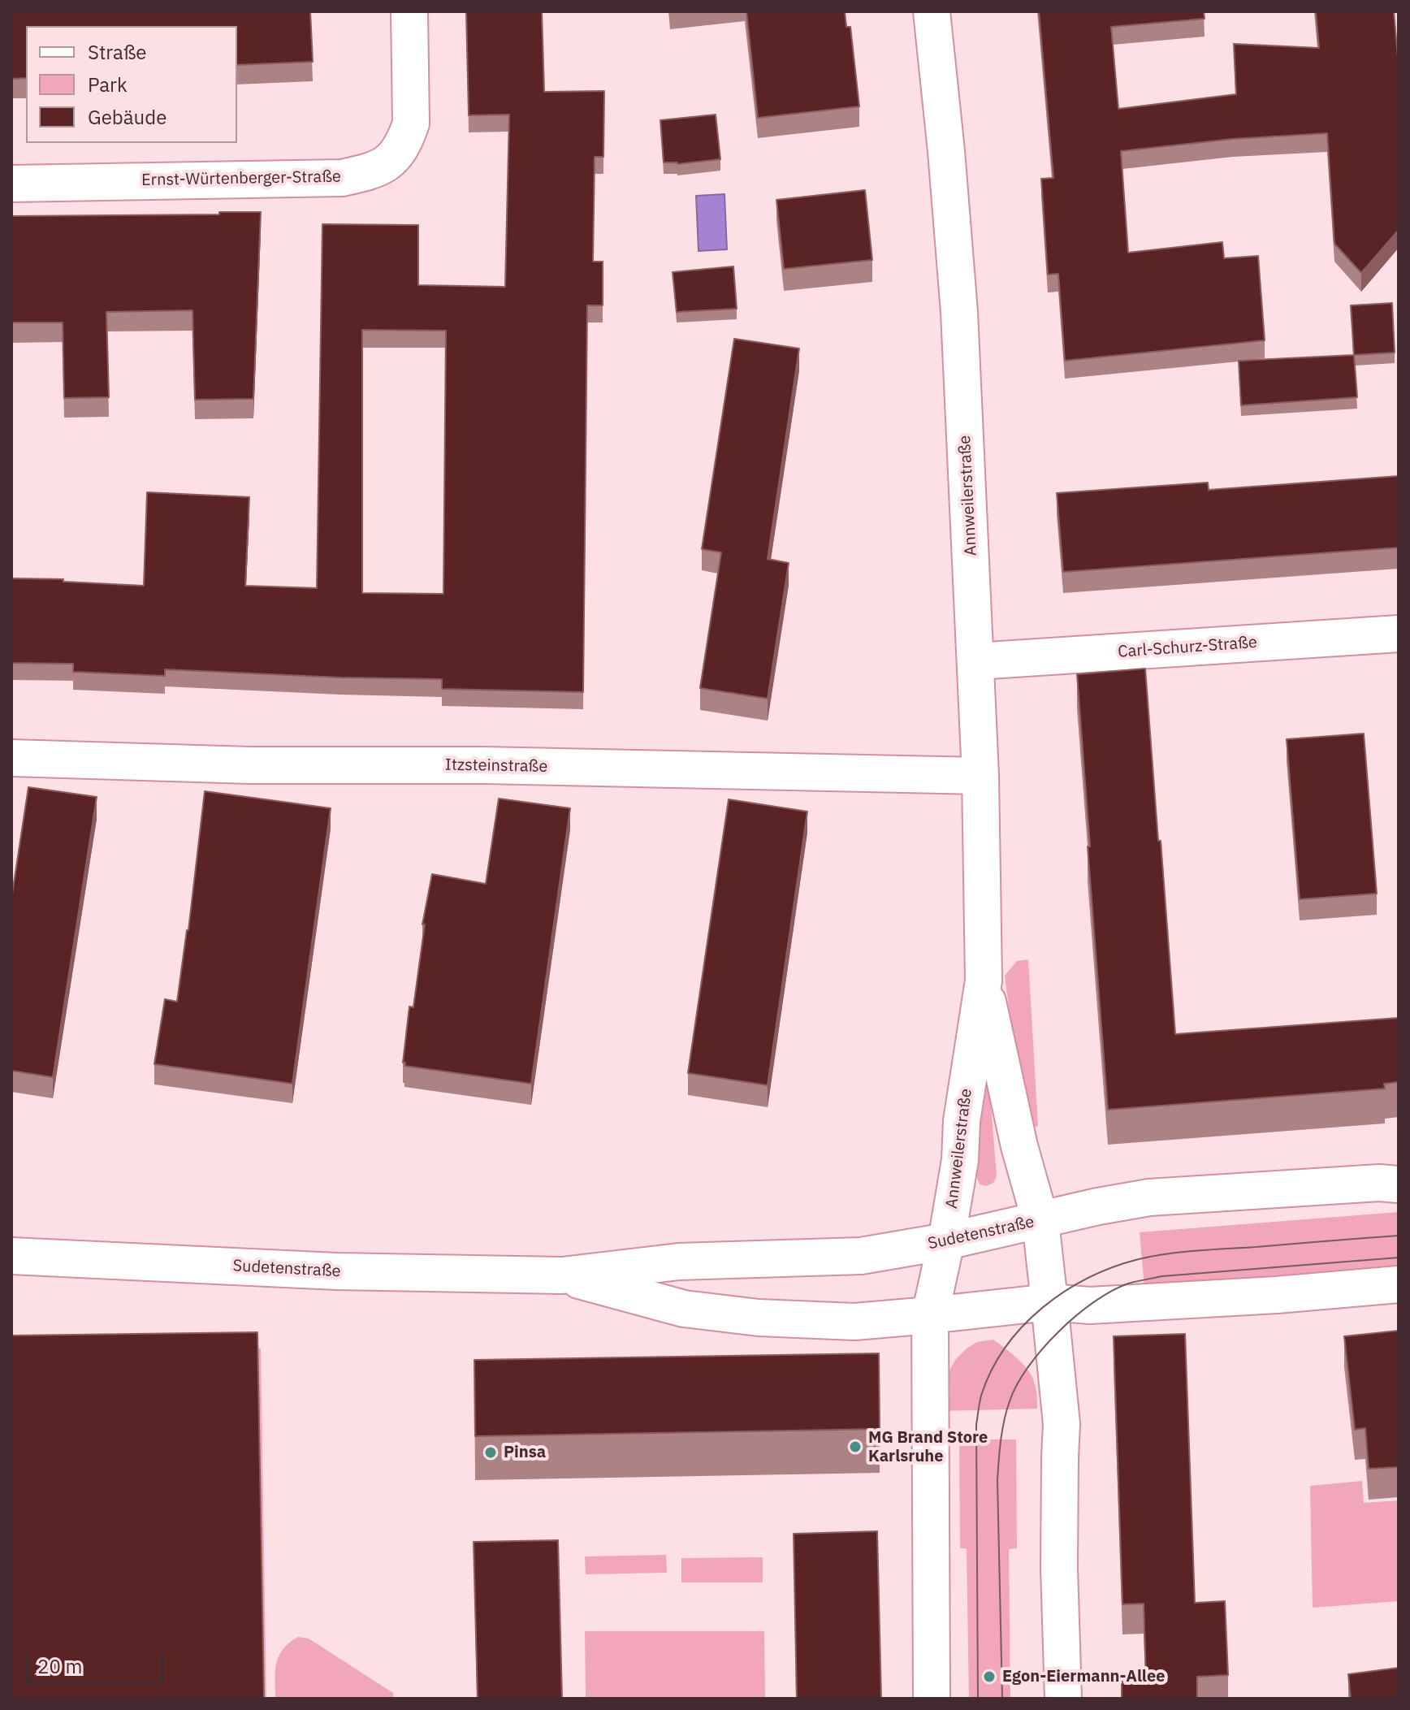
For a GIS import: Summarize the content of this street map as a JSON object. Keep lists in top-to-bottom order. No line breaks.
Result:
{"streets":{"street":["Ernst-Würtenberger-Straße","Annweilerstraße","Carl-Schurz-Straße","Itzsteinstraße","Sudetenstraße"]},"crossings":[["Annweilerstraße","Carl-Schurz-Straße"],["Annweilerstraße","Itzsteinstraße"],["Annweilerstraße","Sudetenstraße"]],"places":["MG Brand Store Karlsruhe","Pinsa","Egon-Eiermann-Allee"],"legend":["Straße","Park","Gebäude"],"scale_bar":"20 m"}
